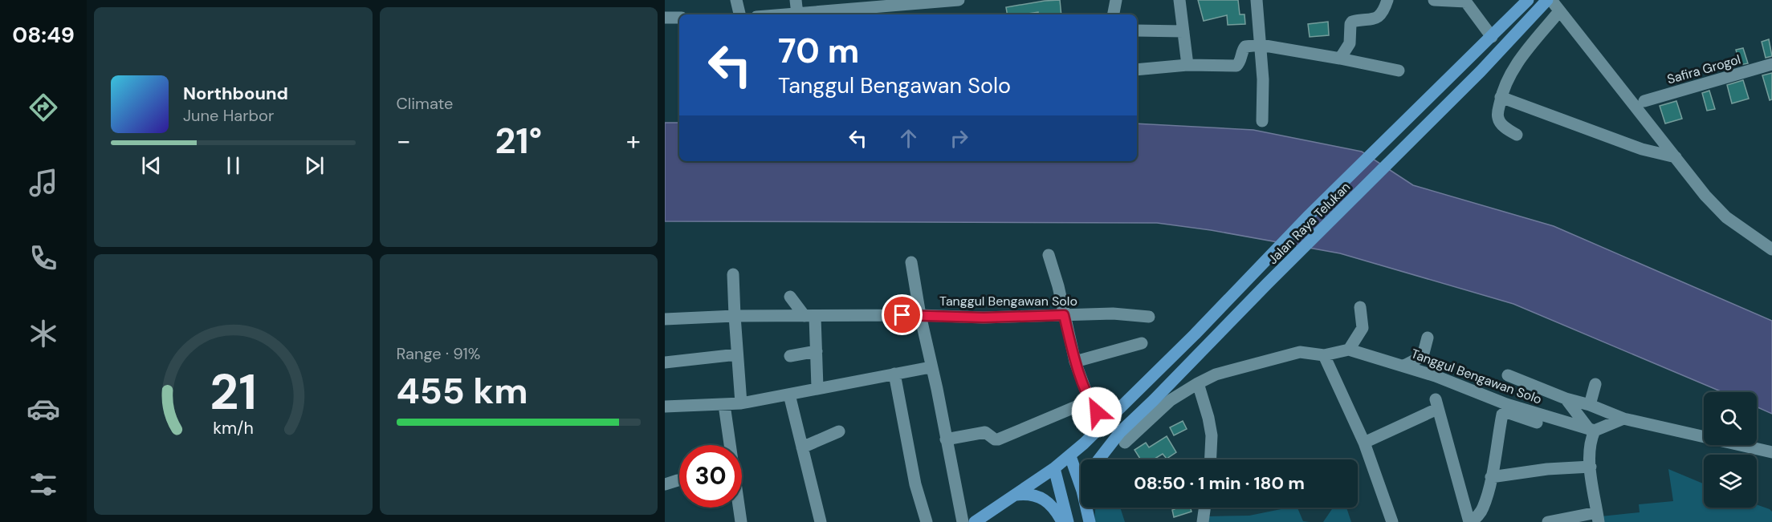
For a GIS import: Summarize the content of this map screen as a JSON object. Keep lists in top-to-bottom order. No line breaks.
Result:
{"streets":{"main road":["Jalan Raya Telukan"],"street":["Safira Grogol","Tanggul Bengawan Solo"]},"page":{"tabs":"08:49","tile":["Climate",["Range · 91%","455 km"]],"turn":["70 m","Tanggul Bengawan Solo"],"song":["Northbound","June Harbor"],"heat":["−","21°","+"],"limit":"30","trip":"08:50 · 1 min · 180 m","gauge":["21","km/h"]}}
